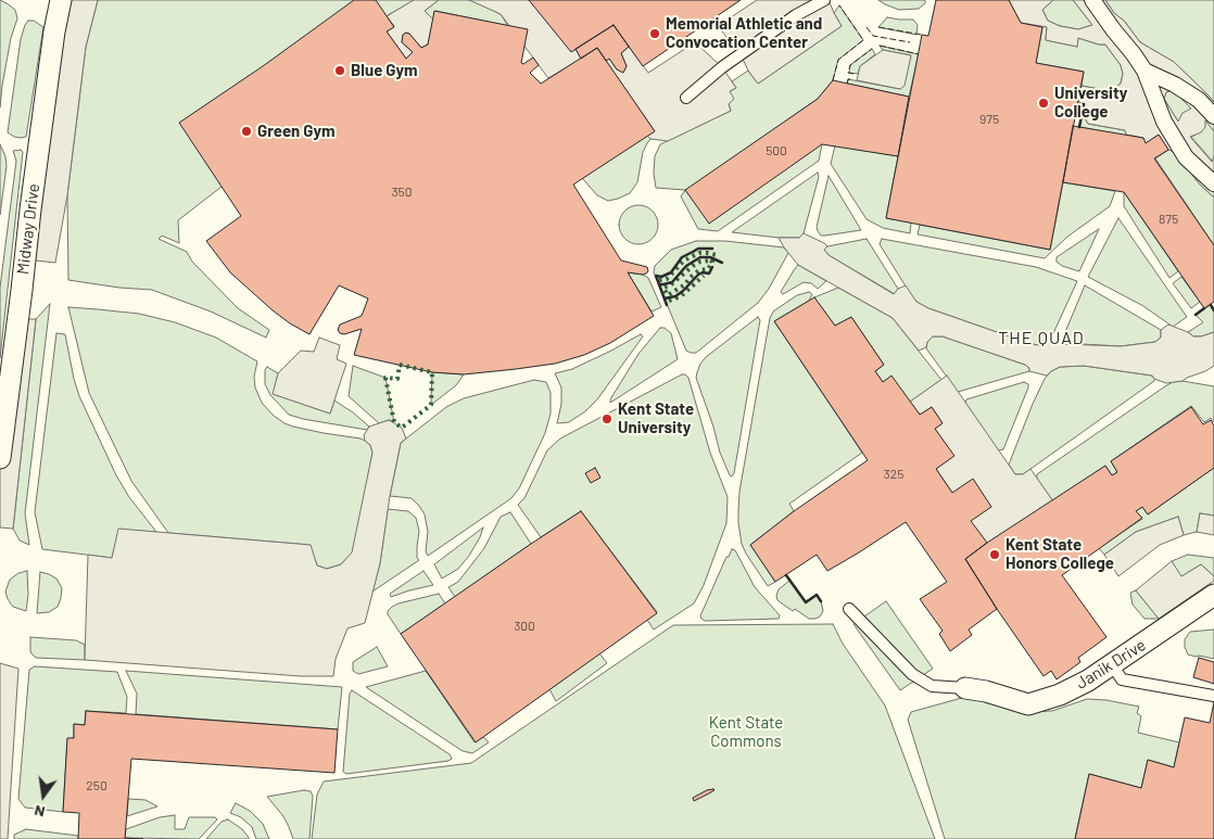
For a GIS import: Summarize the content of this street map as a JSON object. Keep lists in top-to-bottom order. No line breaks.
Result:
{"streets":{"street":["Midway Drive","Janik Drive"]},"districts":["THE QUAD"],"parks":["Kent State Commons"],"places":["Memorial Athletic and Convocation Center","Blue Gym","University College","Green Gym","Kent State University","Kent State Honors College"],"house_numbers":["975","500","350","875","325","300","250"],"north":"bottom"}
